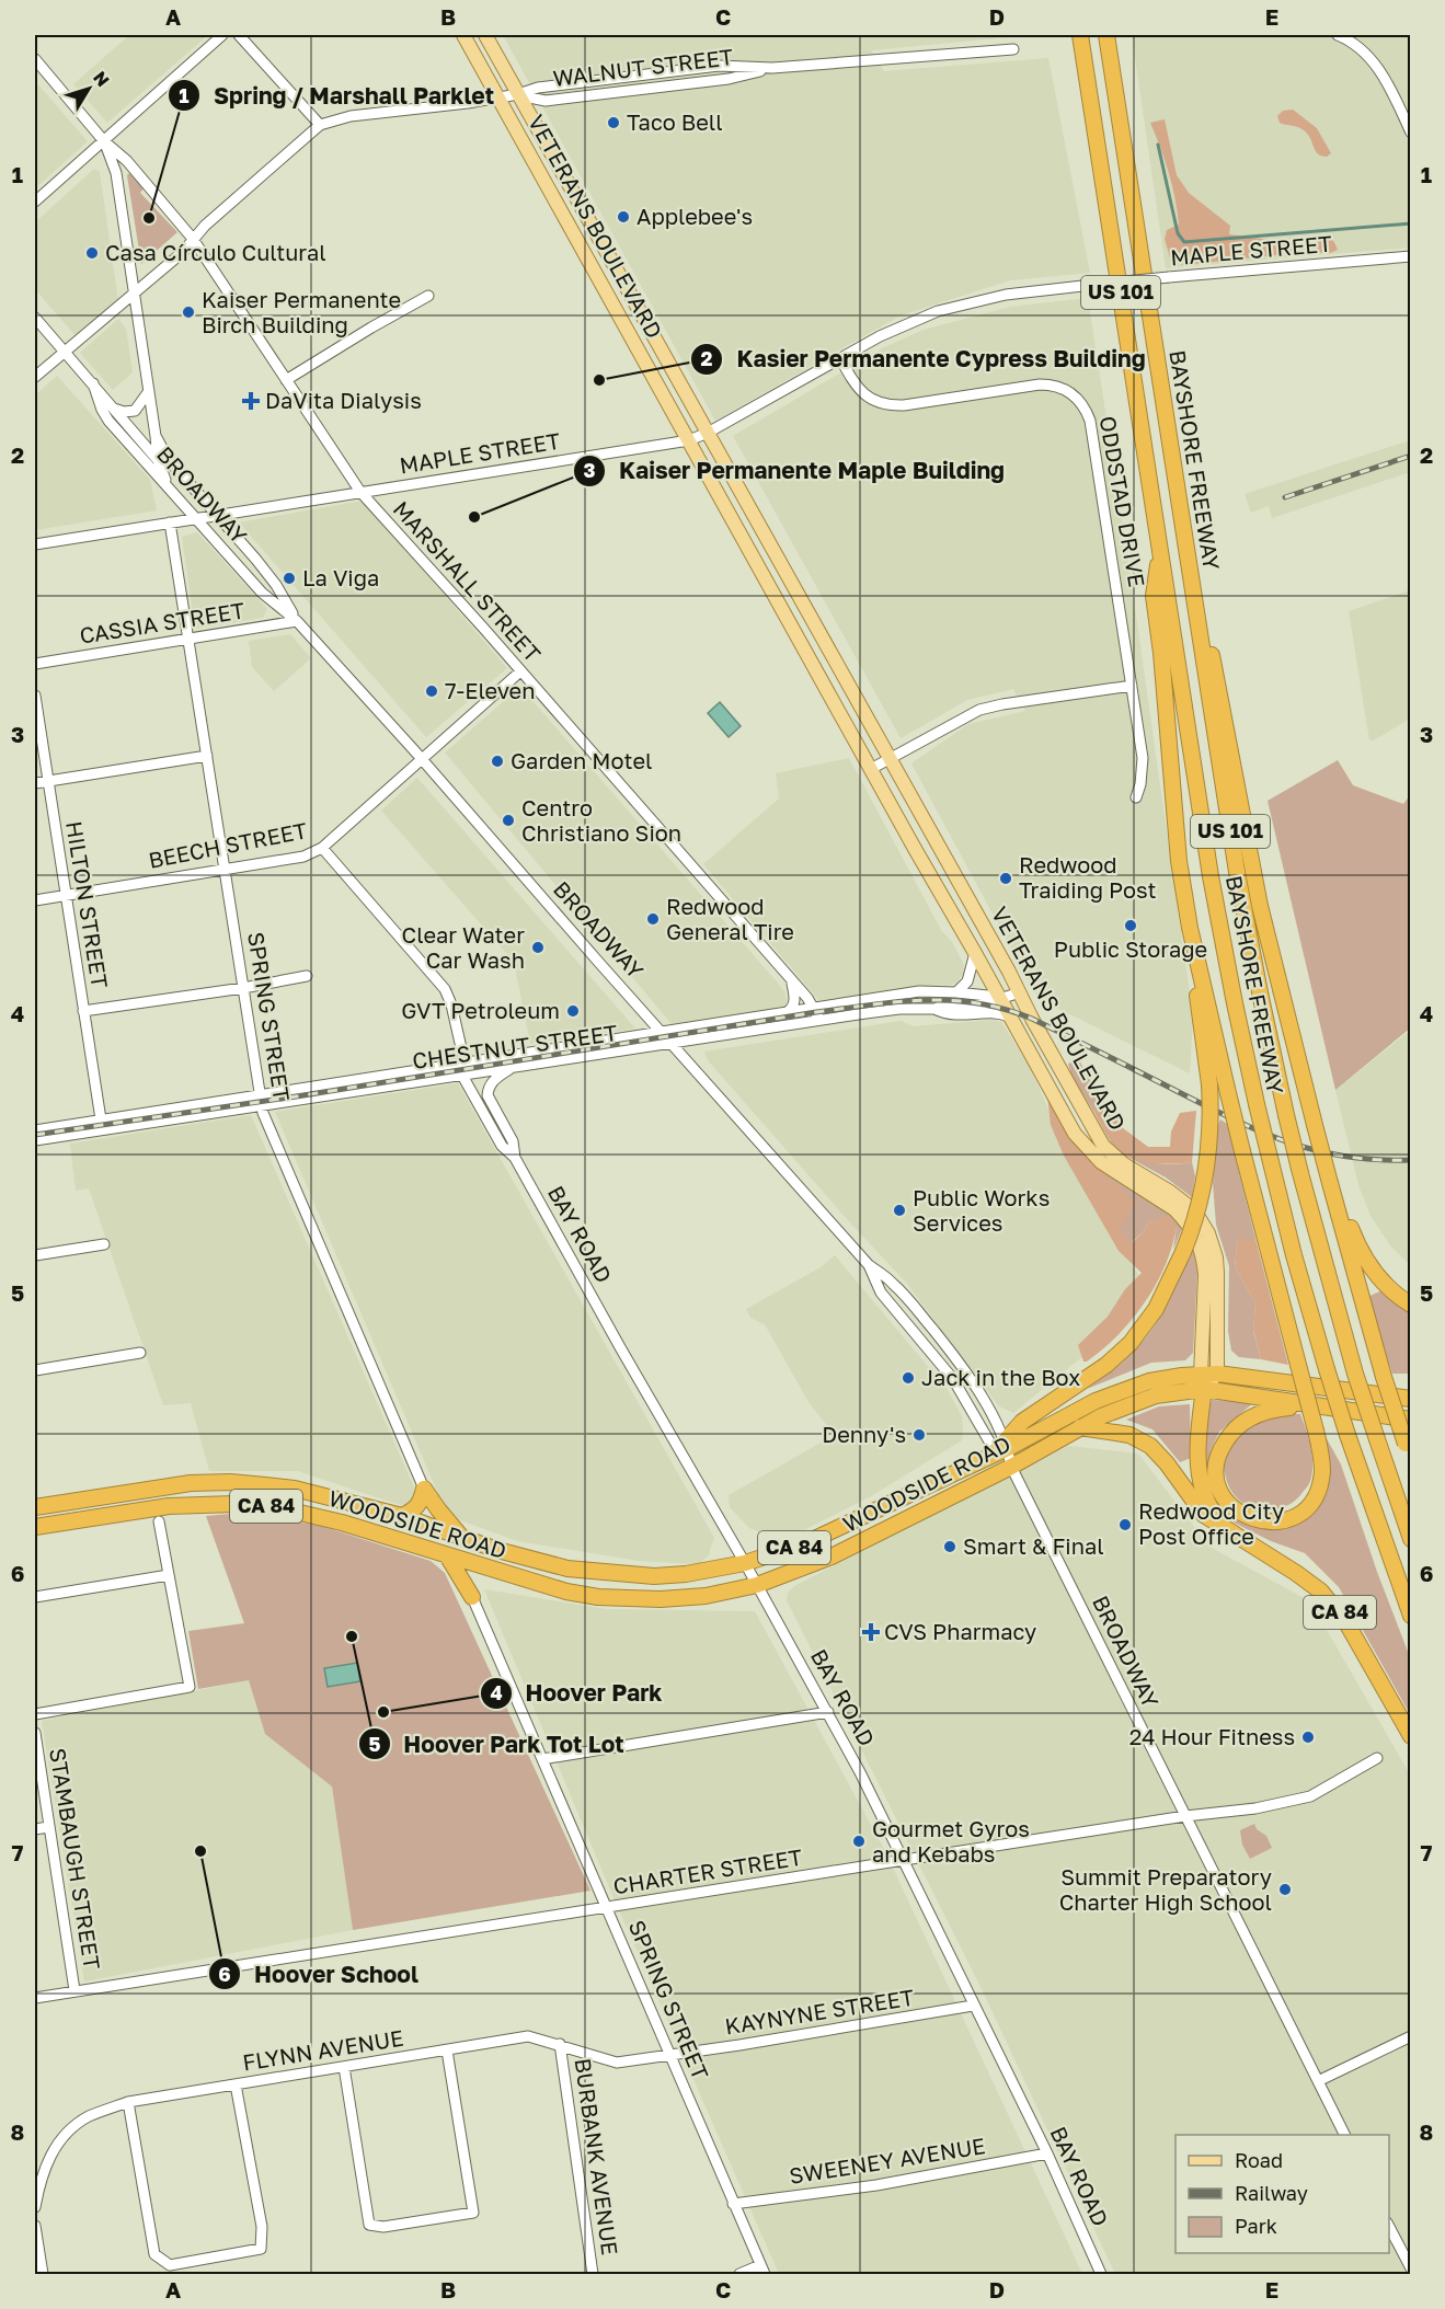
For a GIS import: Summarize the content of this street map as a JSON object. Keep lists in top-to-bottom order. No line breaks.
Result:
{"streets":{"highway":["US 101","BAYSHORE FREEWAY","WOODSIDE ROAD","CA 84"],"main road":["VETERANS BOULEVARD"],"street":["WALNUT STREET","MAPLE STREET","BROADWAY","ODDSTAD DRIVE","MARSHALL STREET","CASSIA STREET","BEECH STREET","HILTON STREET","SPRING STREET","CHESTNUT STREET","BAY ROAD","STAMBAUGH STREET","CHARTER STREET","KAYNYNE STREET","FLYNN AVENUE","BURBANK AVENUE","SWEENEY AVENUE"]},"crossings":[["WALNUT STREET","VETERANS BOULEVARD"],["WALNUT STREET","BROADWAY"],["WALNUT STREET","MARSHALL STREET"],["VETERANS BOULEVARD","MAPLE STREET"],["VETERANS BOULEVARD","CHESTNUT STREET"],["VETERANS BOULEVARD","WOODSIDE ROAD"],["MAPLE STREET","BROADWAY"],["MAPLE STREET","ODDSTAD DRIVE"],["MAPLE STREET","MARSHALL STREET"],["MAPLE STREET","SPRING STREET"],["BROADWAY","CASSIA STREET"],["BROADWAY","BEECH STREET"],["BROADWAY","CHESTNUT STREET"],["BROADWAY","WOODSIDE ROAD"],["BROADWAY","CHARTER STREET"],["MARSHALL STREET","BEECH STREET"],["MARSHALL STREET","CHESTNUT STREET"],["CASSIA STREET","SPRING STREET"],["BEECH STREET","HILTON STREET"],["BEECH STREET","SPRING STREET"],["HILTON STREET","CHESTNUT STREET"],["SPRING STREET","CHESTNUT STREET"],["SPRING STREET","CHARTER STREET"],["SPRING STREET","KAYNYNE STREET"],["SPRING STREET","FLYNN AVENUE"],["SPRING STREET","SWEENEY AVENUE"],["CHESTNUT STREET","BAY ROAD"],["BAY ROAD","WOODSIDE ROAD"],["BAY ROAD","CHARTER STREET"],["BAY ROAD","KAYNYNE STREET"],["BAY ROAD","SWEENEY AVENUE"],["STAMBAUGH STREET","CHARTER STREET"],["KAYNYNE STREET","FLYNN AVENUE"],["FLYNN AVENUE","BURBANK AVENUE"]],"places":{"other":["Taco Bell","Applebee's","Spring / Marshall Parklet","Casa Círculo Cultural","Kaiser Permanente Birch Building","Kasier Permanente Cypress Building","Kaiser Permanente Maple Building","La Viga","7-Eleven","Garden Motel","Centro Christiano Sion","Redwood Traiding Post","Redwood General Tire","Public Storage","Clear Water Car Wash","GVT Petroleum","Public Works Services","Jack in the Box","Denny's","Redwood City Post Office","Smart & Final","Hoover Park Tot Lot","Hoover Park","24 Hour Fitness","Gourmet Gyros and Kebabs","Hoover School","Summit Preparatory Charter High School"],"health":["DaVita Dialysis","CVS Pharmacy"]},"legend":["Road","Railway","Park"],"north":"top right","grid":{"columns":["A","B","C","D","E"],"rows":["1","2","3","4","5","6","7","8"]}}
